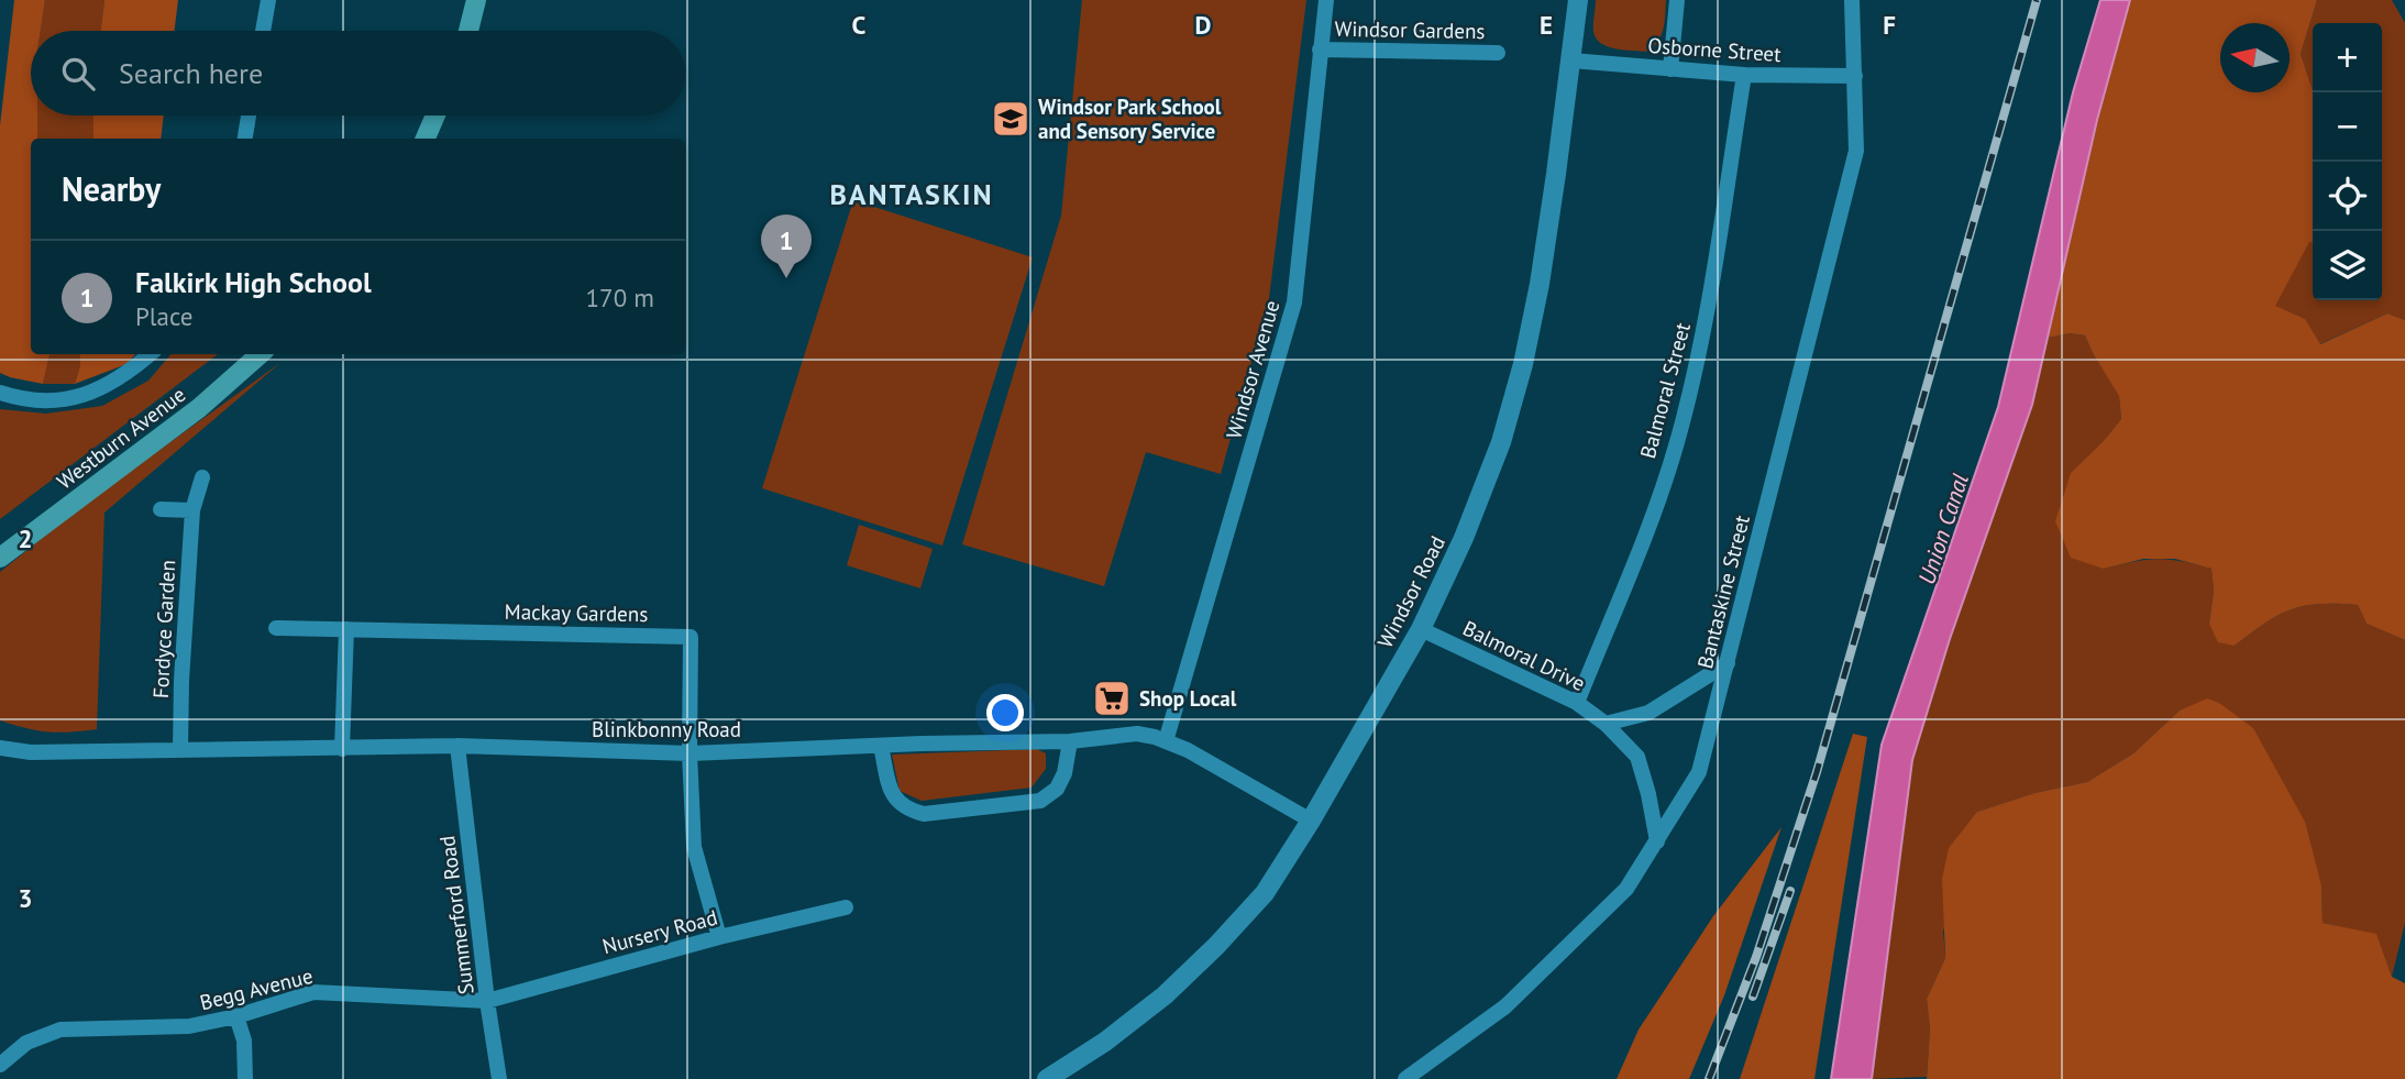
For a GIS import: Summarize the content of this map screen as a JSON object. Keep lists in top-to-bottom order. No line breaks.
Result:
{"streets":{"main road":["Westburn Avenue"],"street":["Windsor Gardens","Osborne Street","Windsor Avenue","Balmoral Street","Windsor Road","Bantaskine Street","Mackay Gardens","Fordyce Garden","Balmoral Drive","Blinkbonny Road","Summerford Road","Nursery Road","Begg Avenue"]},"crossings":[["Windsor Gardens","Windsor Avenue"],["Osborne Street","Balmoral Street"],["Osborne Street","Windsor Road"],["Osborne Street","Bantaskine Street"],["Windsor Avenue","Blinkbonny Road"],["Balmoral Street","Balmoral Drive"],["Windsor Road","Balmoral Drive"],["Windsor Road","Blinkbonny Road"],["Bantaskine Street","Balmoral Drive"],["Mackay Gardens","Blinkbonny Road"],["Fordyce Garden","Blinkbonny Road"],["Blinkbonny Road","Summerford Road"],["Summerford Road","Nursery Road"],["Summerford Road","Begg Avenue"],["Nursery Road","Begg Avenue"]],"districts":["BANTASKIN"],"water":["Union Canal"],"places":{"school or university":["Windsor Park School and Sensory Service"],"supermarket":["Shop Local"]},"north":"left","page":{"map_buttons":["+","−"],"search":"Search here","heading":"Nearby","pins":"1","list":[{"mark":"1","name":"Falkirk High School","note":"Place","value":"170 m"}]},"grid":{"columns":["C","D","E","F"],"rows":["2","3"]}}
